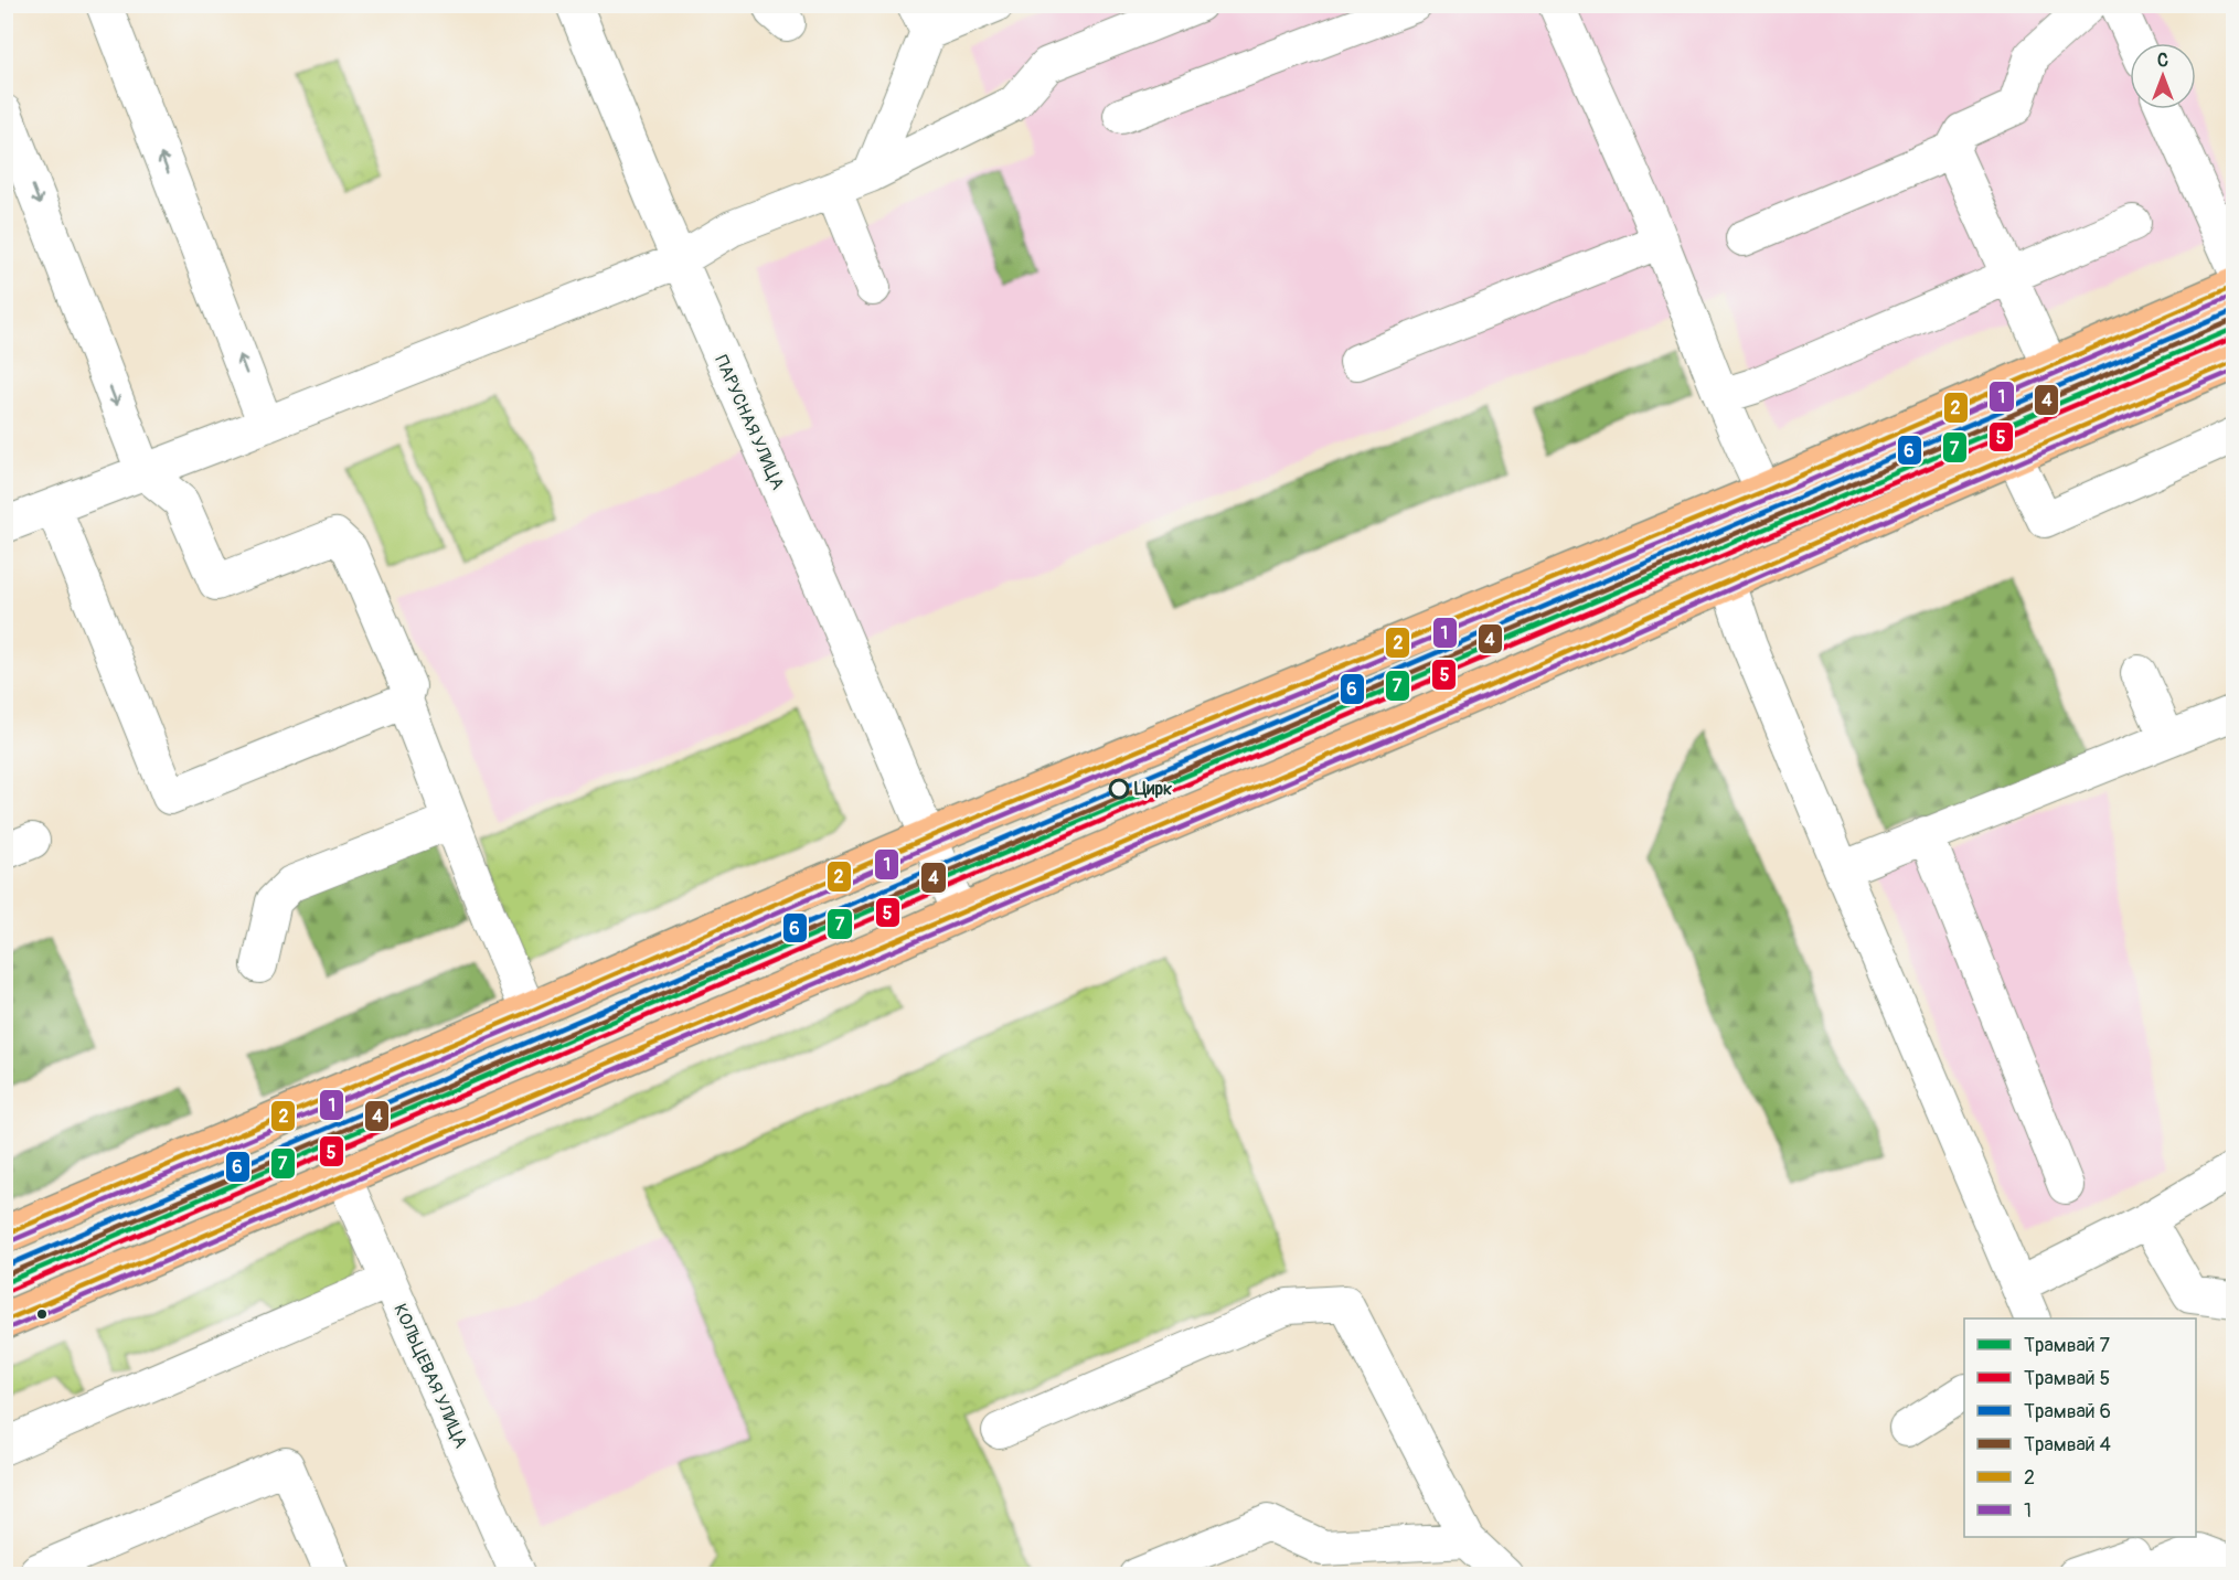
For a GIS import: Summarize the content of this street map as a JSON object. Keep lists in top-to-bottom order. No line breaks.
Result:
{"streets":{"street":["ПАРУСНАЯ УЛИЦА","КОЛЬЦЕВАЯ УЛИЦА"]},"places":["Цирк"],"lines":["transit line 2","transit line 1","tram line 6","tram line 4","tram line 7","tram line 5"],"legend":["Трамвай 7","Трамвай 5","Трамвай 6","Трамвай 4","2","1"],"north":"top"}
